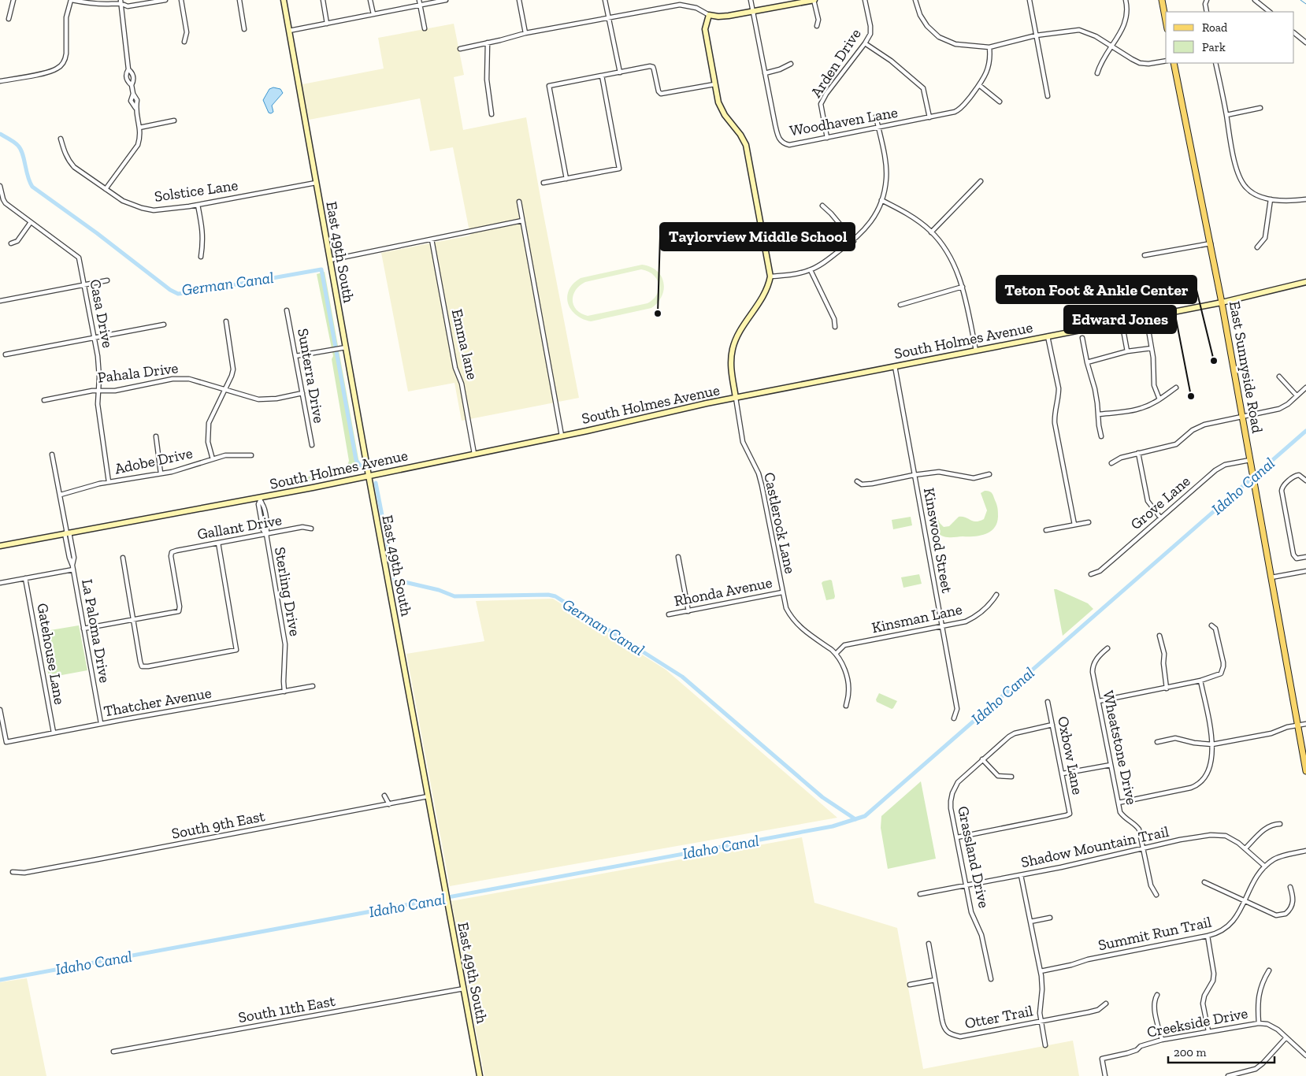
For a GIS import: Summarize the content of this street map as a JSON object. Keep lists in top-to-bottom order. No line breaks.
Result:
{"streets":{"main road":["East Sunnyside Road"],"street":["Arden Drive","Woodhaven Lane","Solstice Lane","East 49th South","Casa Drive","South Holmes Avenue","Emma lane","Pahala Drive","Sunterra Drive","Adobe Drive","Grove Lane","Castlerock Lane","Gallant Drive","Kinswood Street","Sterling Drive","Rhonda Avenue","Kinsman Lane","La Paloma Drive","Gatehouse Lane","Thatcher Avenue","Wheatstone Drive","Oxbow Lane","South 9th East","Shadow Mountain Trail","Grassland Drive","Summit Run Trail","South 11th East","Otter Trail","Creekside Drive"]},"crossings":[["Arden Drive","Woodhaven Lane"],["Solstice Lane","East 49th South"],["East 49th South","South Holmes Avenue"],["East 49th South","South 9th East"],["East 49th South","South 11th East"],["Casa Drive","Pahala Drive"],["Casa Drive","Adobe Drive"],["South Holmes Avenue","Emma lane"],["South Holmes Avenue","East Sunnyside Road"],["South Holmes Avenue","Castlerock Lane"],["South Holmes Avenue","Kinswood Street"],["South Holmes Avenue","Sterling Drive"],["South Holmes Avenue","La Paloma Drive"],["East Sunnyside Road","Grove Lane"],["Pahala Drive","Sunterra Drive"],["Adobe Drive","La Paloma Drive"],["Castlerock Lane","Rhonda Avenue"],["Castlerock Lane","Kinsman Lane"],["Gallant Drive","Sterling Drive"],["Kinswood Street","Kinsman Lane"],["Sterling Drive","Thatcher Avenue"],["La Paloma Drive","Thatcher Avenue"],["Gatehouse Lane","Thatcher Avenue"],["Wheatstone Drive","Shadow Mountain Trail"],["Oxbow Lane","Grassland Drive"],["Shadow Mountain Trail","Grassland Drive"],["Shadow Mountain Trail","Summit Run Trail"]],"water":["German Canal","Idaho Canal"],"places":["Taylorview Middle School","Teton Foot & Ankle Center","Edward Jones"],"legend":["Road","Park"],"scale_bar":"200 m"}
